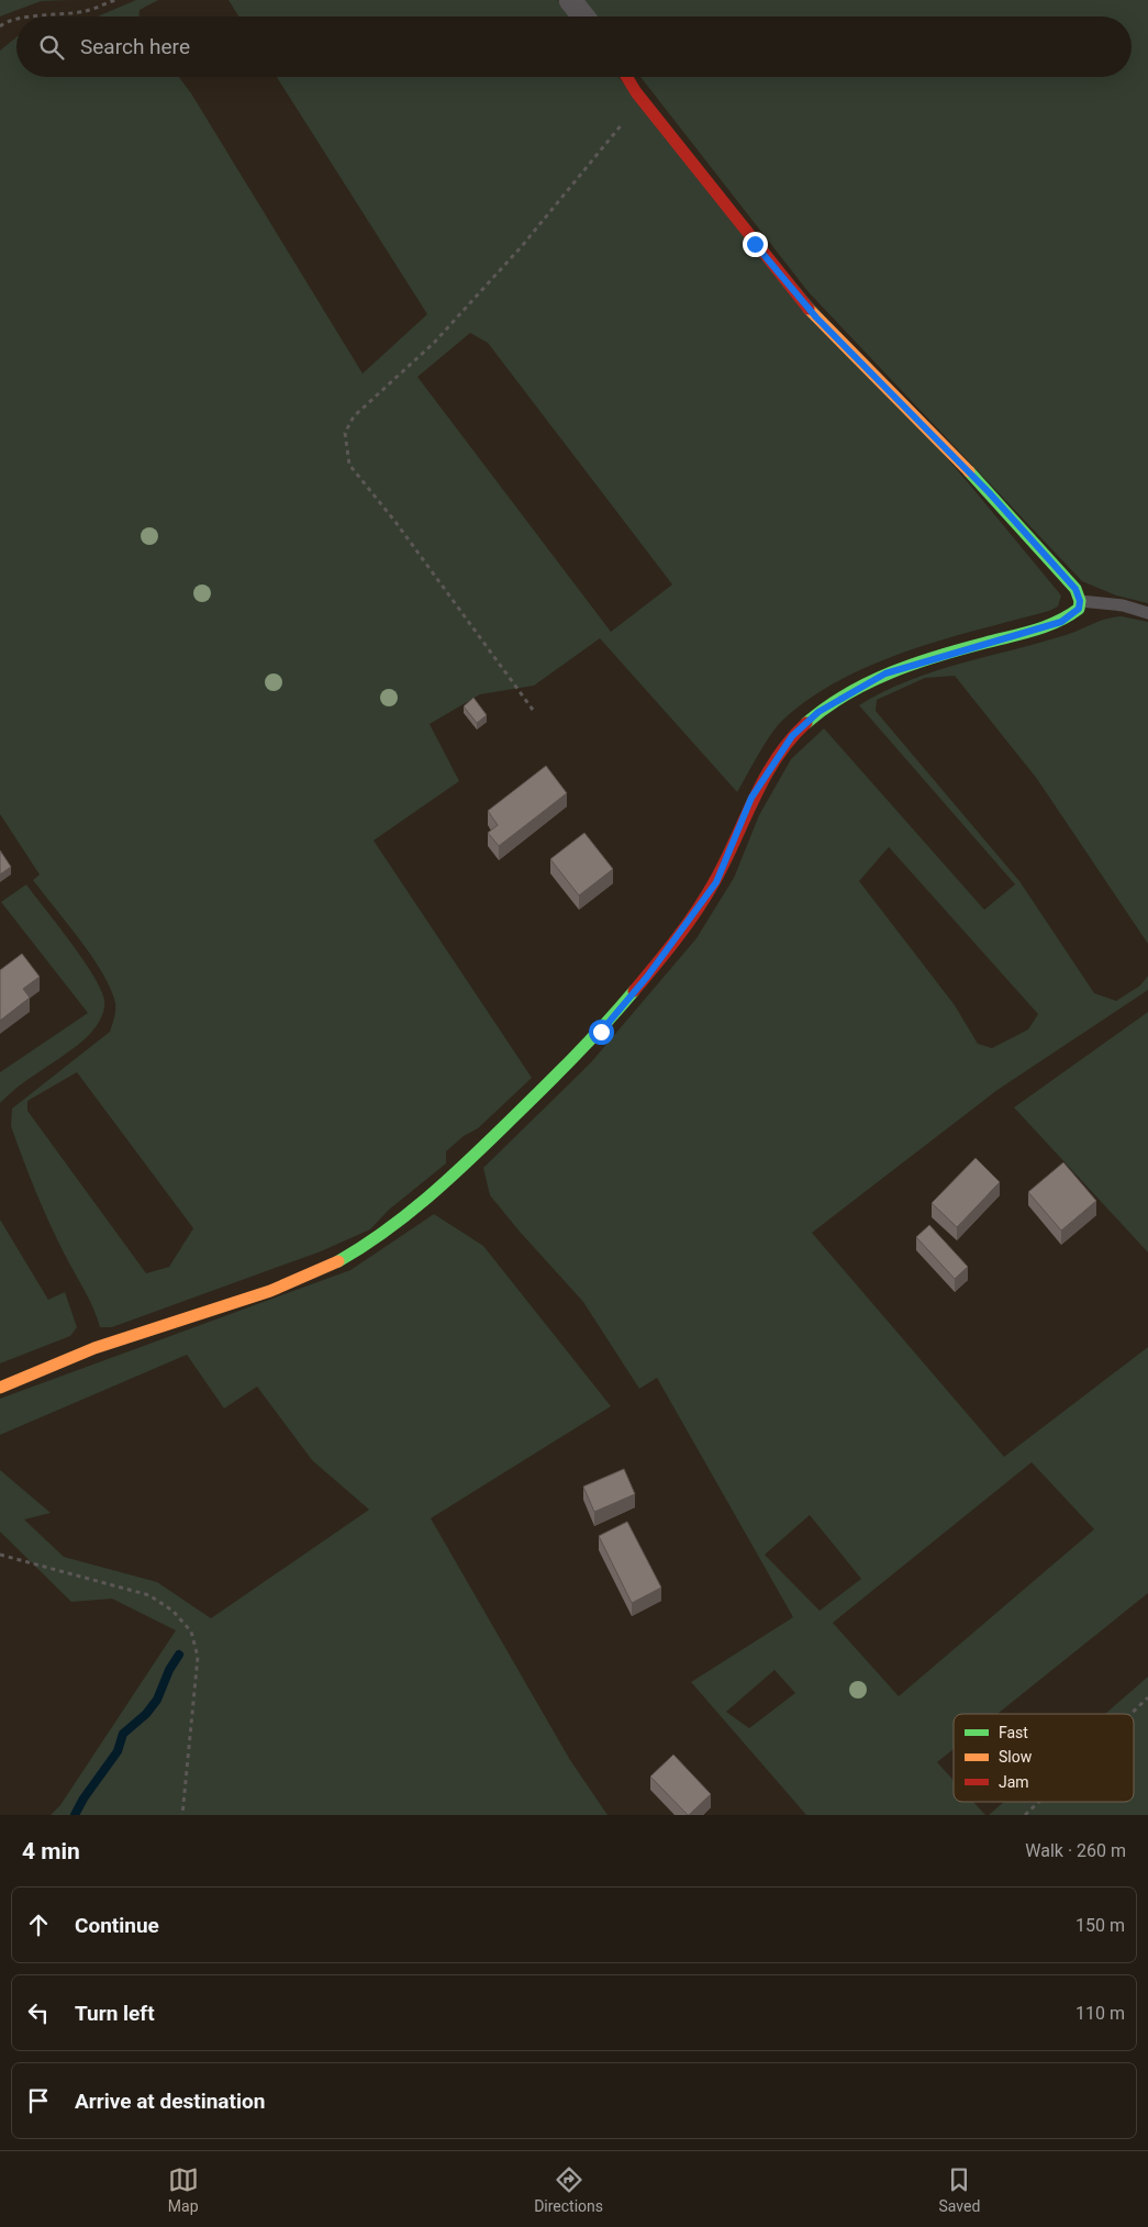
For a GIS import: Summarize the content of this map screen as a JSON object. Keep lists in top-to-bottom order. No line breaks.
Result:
{"legend":["Fast","Slow","Jam"],"page":{"search":"Search here","heading":["4 min","Walk · 260 m"],"list":[["Continue","150 m"],["Turn left","110 m"],"Arrive at destination"],"nav":["Map","Directions","Saved"]}}
